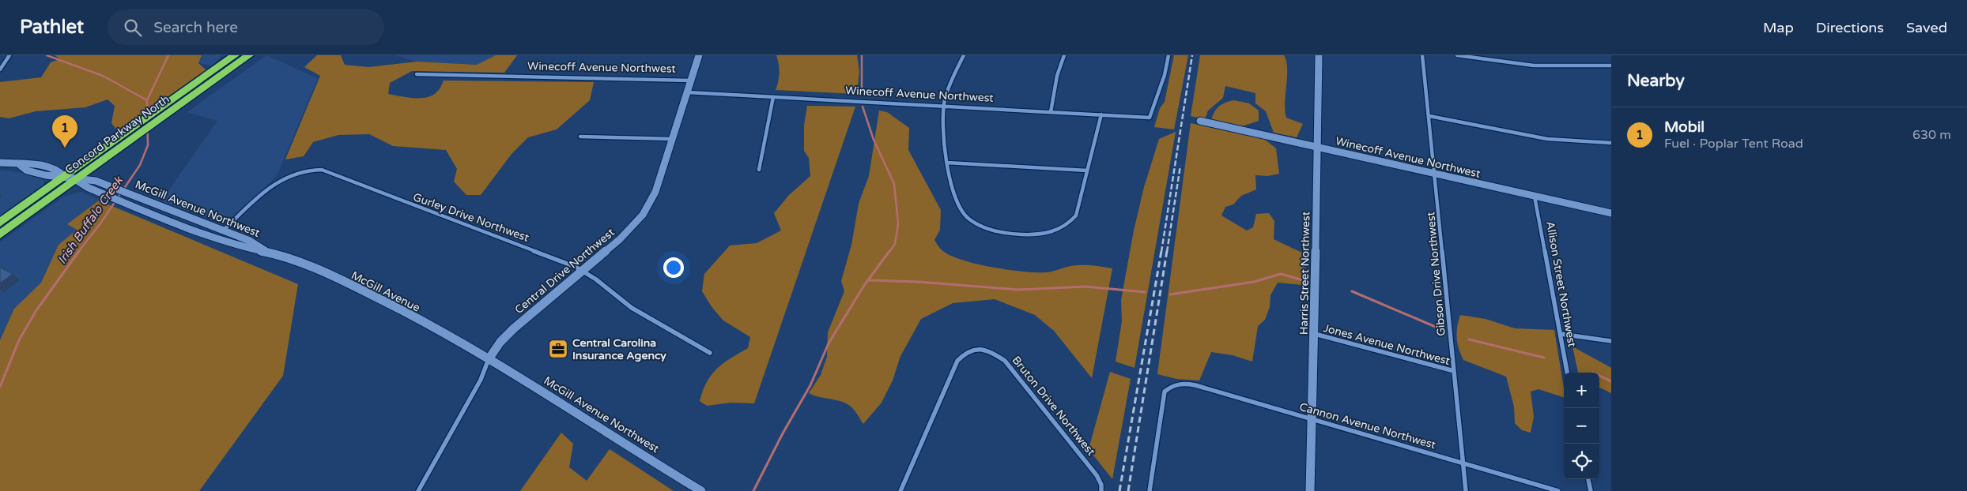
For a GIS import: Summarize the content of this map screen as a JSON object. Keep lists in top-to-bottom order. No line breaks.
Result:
{"streets":{"highway":["Concord Parkway North"],"street":["Winecoff Avenue Northwest","McGill Avenue Northwest","Gurley Drive Northwest","Central Drive Northwest","Harris Street Northwest","Gibson Drive Northwest","Allison Street Northwest","McGill Avenue","Jones Avenue Northwest","Bruton Drive Northwest","Cannon Avenue Northwest"]},"crossings":[["Winecoff Avenue Northwest","Central Drive Northwest"],["Winecoff Avenue Northwest","Harris Street Northwest"],["Winecoff Avenue Northwest","Gibson Drive Northwest"],["Winecoff Avenue Northwest","Allison Street Northwest"],["Concord Parkway North","McGill Avenue Northwest"],["McGill Avenue Northwest","Gurley Drive Northwest"],["McGill Avenue Northwest","Central Drive Northwest"],["McGill Avenue Northwest","McGill Avenue"],["Gurley Drive Northwest","Central Drive Northwest"],["Central Drive Northwest","McGill Avenue"],["Harris Street Northwest","Jones Avenue Northwest"],["Harris Street Northwest","Cannon Avenue Northwest"],["Gibson Drive Northwest","Jones Avenue Northwest"],["Gibson Drive Northwest","Cannon Avenue Northwest"]],"water":["Irish Buffalo Creek"],"places":{"office":["Central Carolina Insurance Agency"]},"page":{"header":"Pathlet","search":"Search here","nav":["Map","Directions","Saved"],"heading":"Nearby","list":[{"mark":"1","name":"Mobil","note":"Fuel · Poplar Tent Road","value":"630 m"}],"pins":"1","map_buttons":["+","−"]}}
